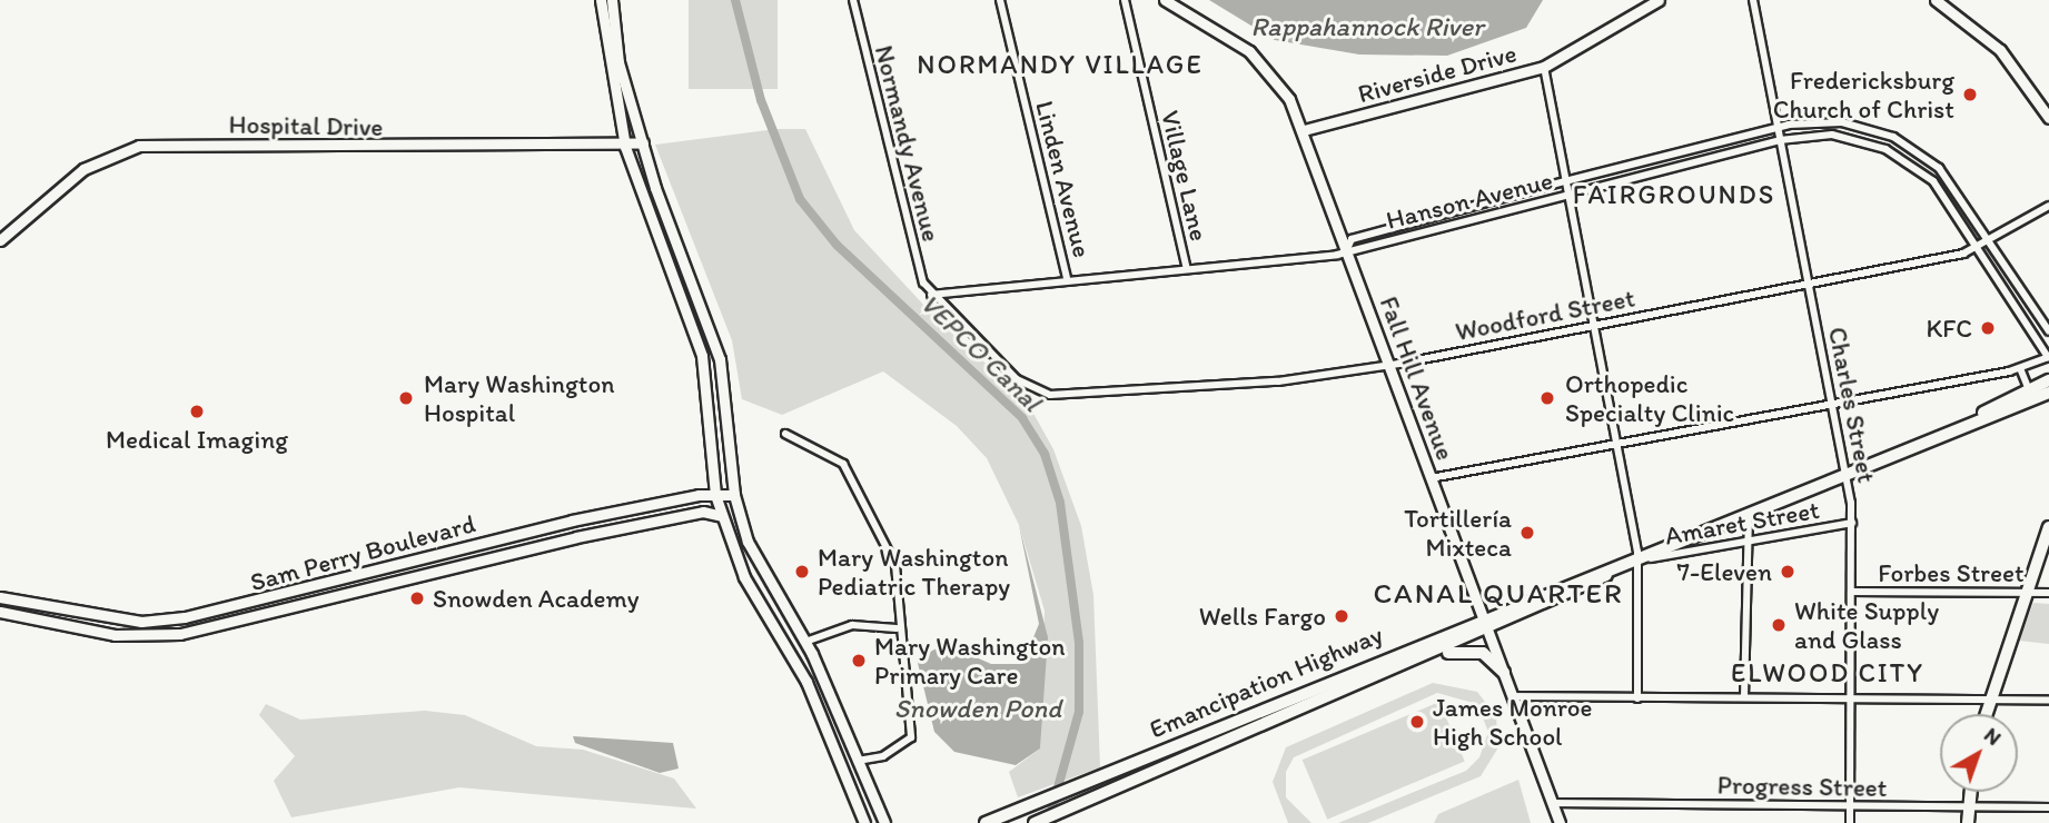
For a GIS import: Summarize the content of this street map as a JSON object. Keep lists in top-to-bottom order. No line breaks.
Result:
{"streets":{"main road":["Emancipation Highway"],"street":["Riverside Drive","Hospital Drive","Normandy Avenue","Village Lane","Linden Avenue","Hanson Avenue","Woodford Street","Fall Hill Avenue","Charles Street","Amaret Street","Sam Perry Boulevard","Forbes Street","Progress Street"]},"crossings":[["Riverside Drive","Fall Hill Avenue"],["Normandy Avenue","Hanson Avenue"],["Normandy Avenue","Woodford Street"],["Village Lane","Hanson Avenue"],["Linden Avenue","Hanson Avenue"],["Hanson Avenue","Woodford Street"],["Hanson Avenue","Fall Hill Avenue"],["Hanson Avenue","Charles Street"],["Woodford Street","Fall Hill Avenue"],["Woodford Street","Charles Street"],["Fall Hill Avenue","Emancipation Highway"],["Fall Hill Avenue","Progress Street"],["Charles Street","Amaret Street"],["Charles Street","Forbes Street"],["Charles Street","Emancipation Highway"],["Charles Street","Progress Street"],["Amaret Street","Emancipation Highway"]],"districts":["NORMANDY VILLAGE","FAIRGROUNDS","CANAL QUARTER","ELWOOD CITY"],"water":["Rappahannock River","VEPCO Canal","Snowden Pond"],"places":["Fredericksburg Church of Christ","KFC","Mary Washington Hospital","Orthopedic Specialty Clinic","Medical Imaging","Tortillería Mixteca","Mary Washington Pediatric Therapy","7-Eleven","Snowden Academy","Wells Fargo","White Supply and Glass","Mary Washington Primary Care","James Monroe High School"],"north":"top right"}
